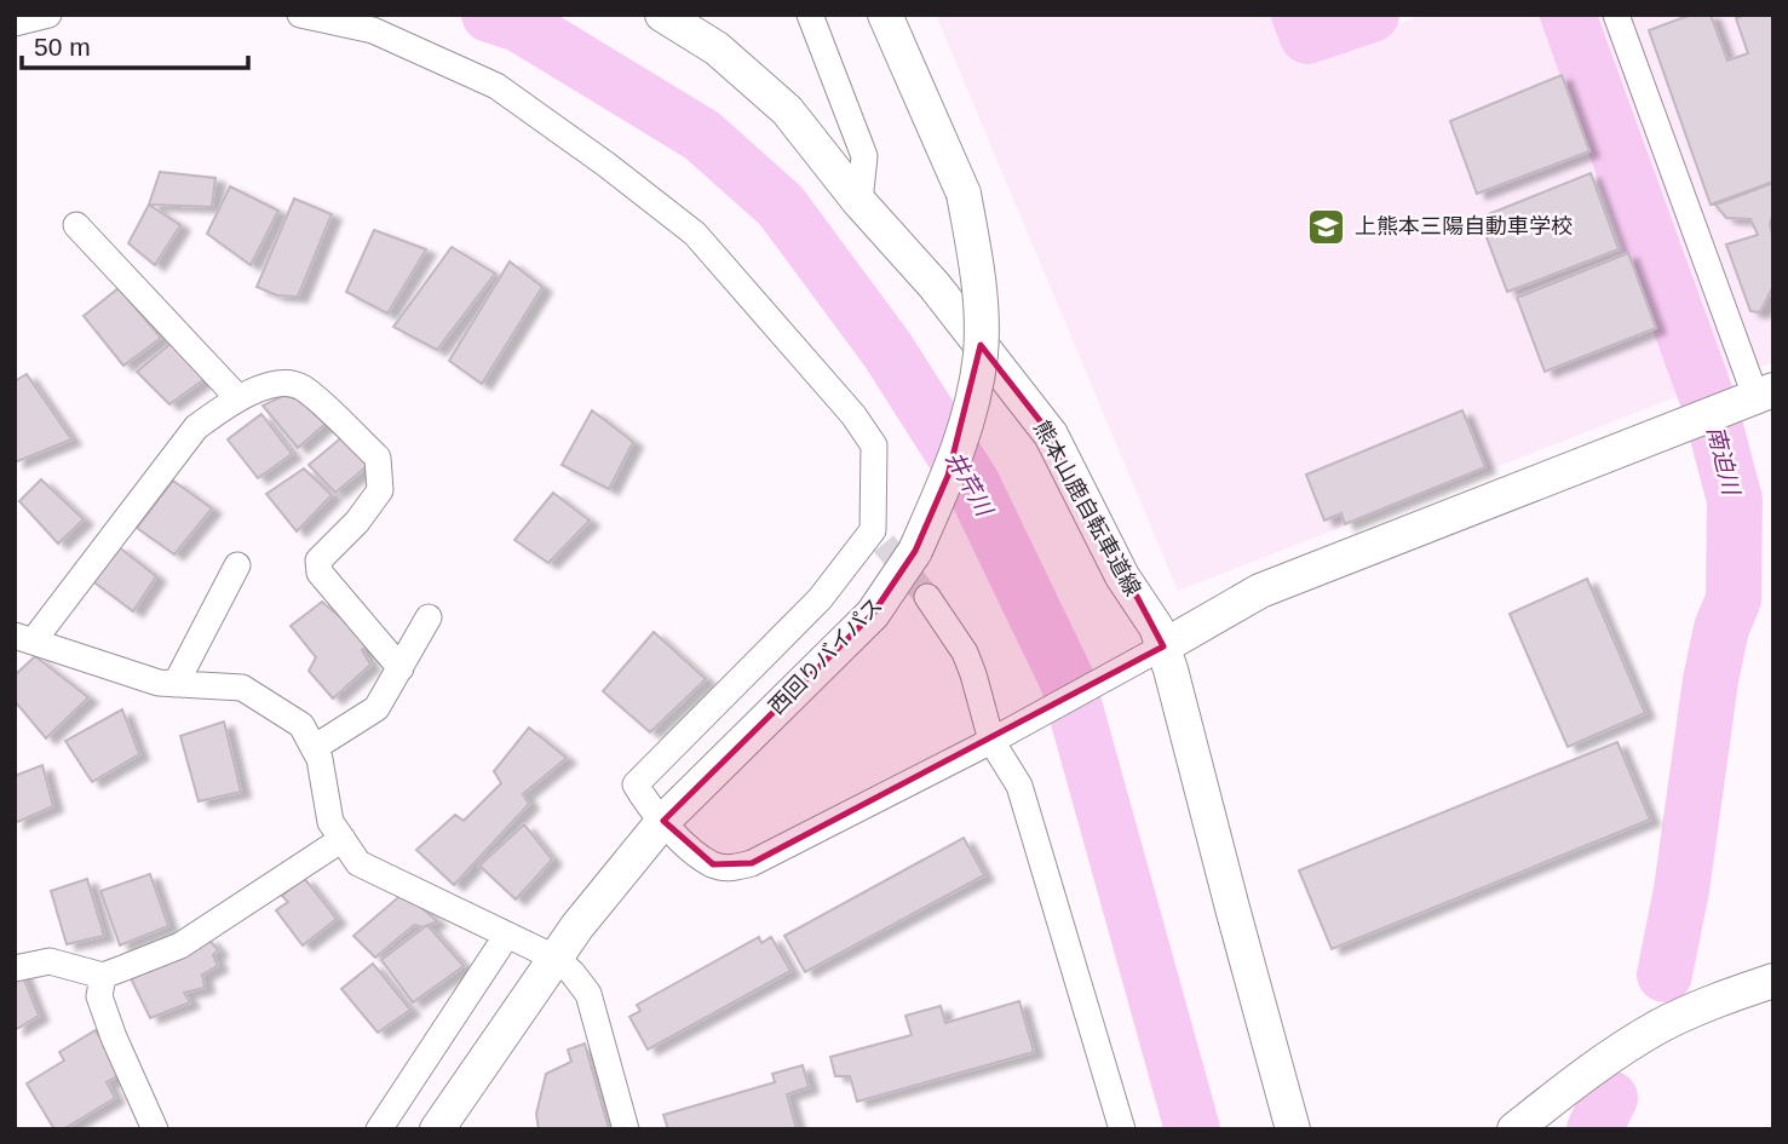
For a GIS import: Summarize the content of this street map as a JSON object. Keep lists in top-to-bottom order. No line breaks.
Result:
{"streets":{"street":["熊本山鹿自転車道線","西回りバイパス"]},"water":["南迫川","井芹川"],"places":{"school or university":["上熊本三陽自動車学校"]},"scale_bar":"50 m"}
